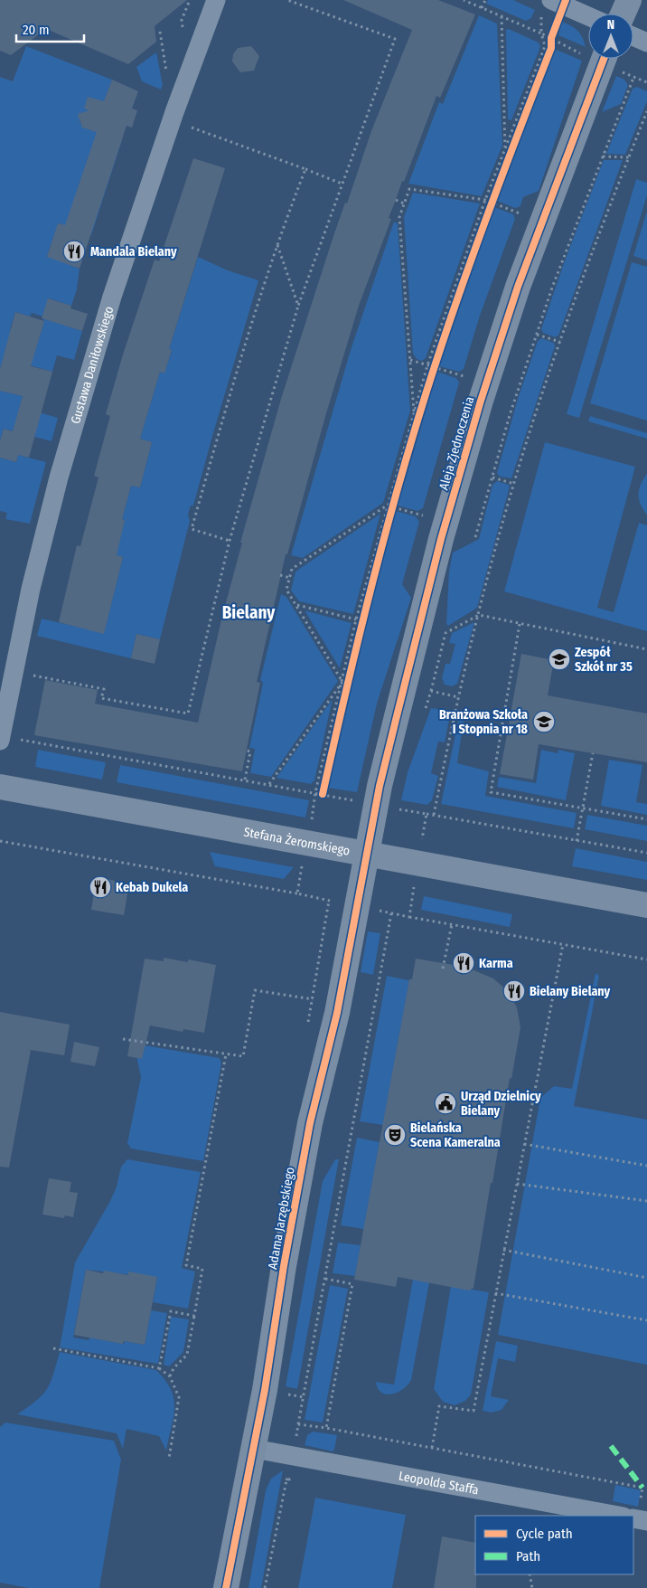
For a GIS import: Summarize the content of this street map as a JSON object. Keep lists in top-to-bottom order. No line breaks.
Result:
{"streets":{"street":["Gustawa Daniłowskiego","Aleja Zjednoczenia","Stefana Żeromskiego","Adama Jarzębskiego","Leopolda Staffa"]},"crossings":[["Aleja Zjednoczenia","Stefana Żeromskiego"],["Aleja Zjednoczenia","Adama Jarzębskiego"],["Stefana Żeromskiego","Adama Jarzębskiego"],["Adama Jarzębskiego","Leopolda Staffa"]],"districts":["Bielany"],"places":{"restaurant":["Mandala Bielany","Kebab Dukela","Karma","Bielany Bielany"],"school or university":["Zespół Szkół nr 35","Branżowa Szkoła I Stopnia nr 18"],"public building":["Urząd Dzielnicy Bielany"],"theatre":["Bielańska Scena Kameralna"]},"legend":["Cycle path","Path"],"scale_bar":"20 m","north":"top"}
